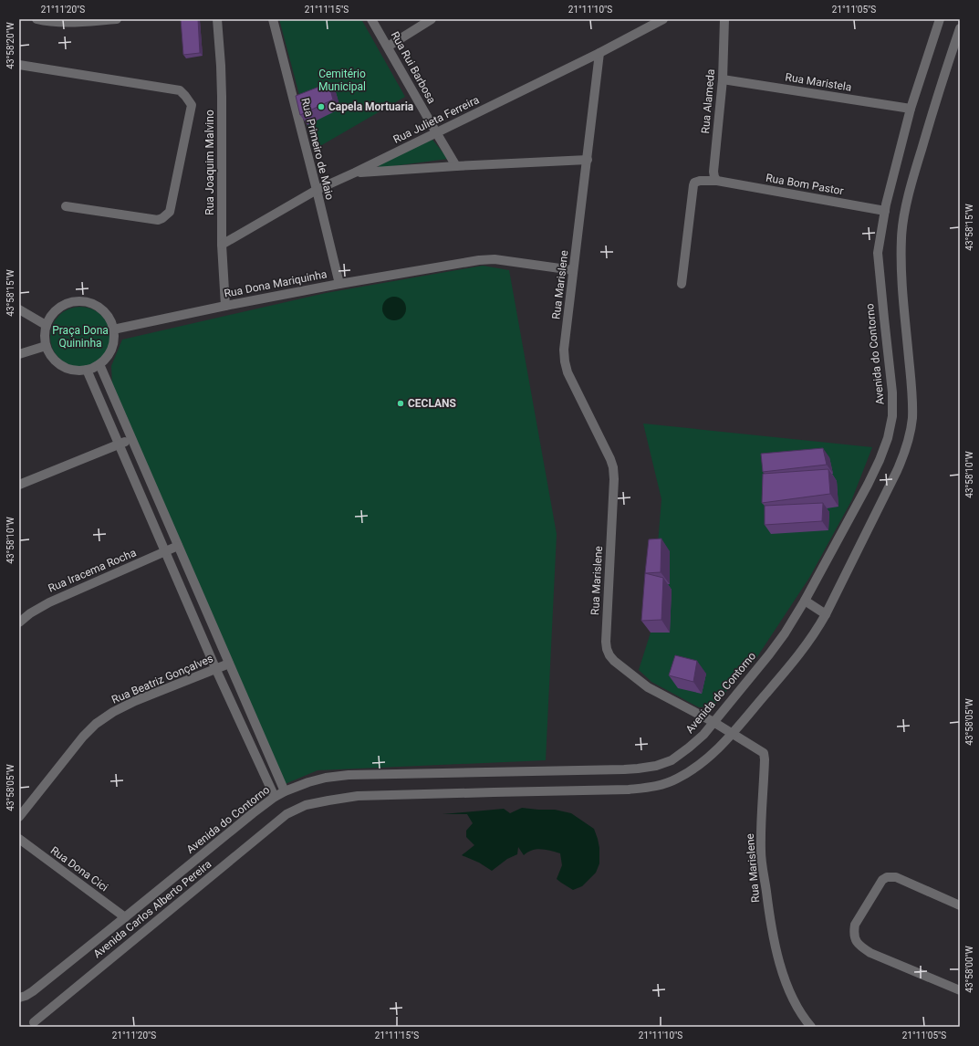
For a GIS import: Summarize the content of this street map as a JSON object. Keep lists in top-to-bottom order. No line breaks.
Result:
{"streets":{"street":["Rua Rui Barbosa","Rua Maristela","Rua Alameda","Rua Julieta Ferreira","Rua Primeiro de Maio","Rua Joaquim Malvino","Rua Bom Pastor","Rua Dona Mariquinha","Rua Marislene","Avenida do Contorno","Rua Iracema Rocha","Rua Beatriz Gonçalves","Rua Dona Cici","Avenida Carlos Alberto Pereira"]},"crossings":[["Rua Rui Barbosa","Rua Julieta Ferreira"],["Rua Maristela","Rua Alameda"],["Rua Maristela","Avenida do Contorno"],["Rua Alameda","Rua Bom Pastor"],["Rua Julieta Ferreira","Rua Primeiro de Maio"],["Rua Julieta Ferreira","Rua Joaquim Malvino"],["Rua Julieta Ferreira","Rua Marislene"],["Rua Primeiro de Maio","Rua Dona Mariquinha"],["Rua Joaquim Malvino","Rua Dona Mariquinha"],["Rua Bom Pastor","Avenida do Contorno"],["Rua Dona Mariquinha","Rua Marislene"],["Rua Marislene","Avenida do Contorno"],["Rua Marislene","Avenida Carlos Alberto Pereira"],["Avenida do Contorno","Rua Dona Cici"]],"parks":["Cemitério Municipal","Praça Dona Quininha"],"places":["Capela Mortuaria","CECLANS"],"coordinates":["21°11'20\"S","21°11'15\"S","21°11'10\"S","21°11'05\"S","43°58'20\"W","43°58'15\"W","43°58'10\"W","43°58'05\"W","43°58'00\"W"]}
